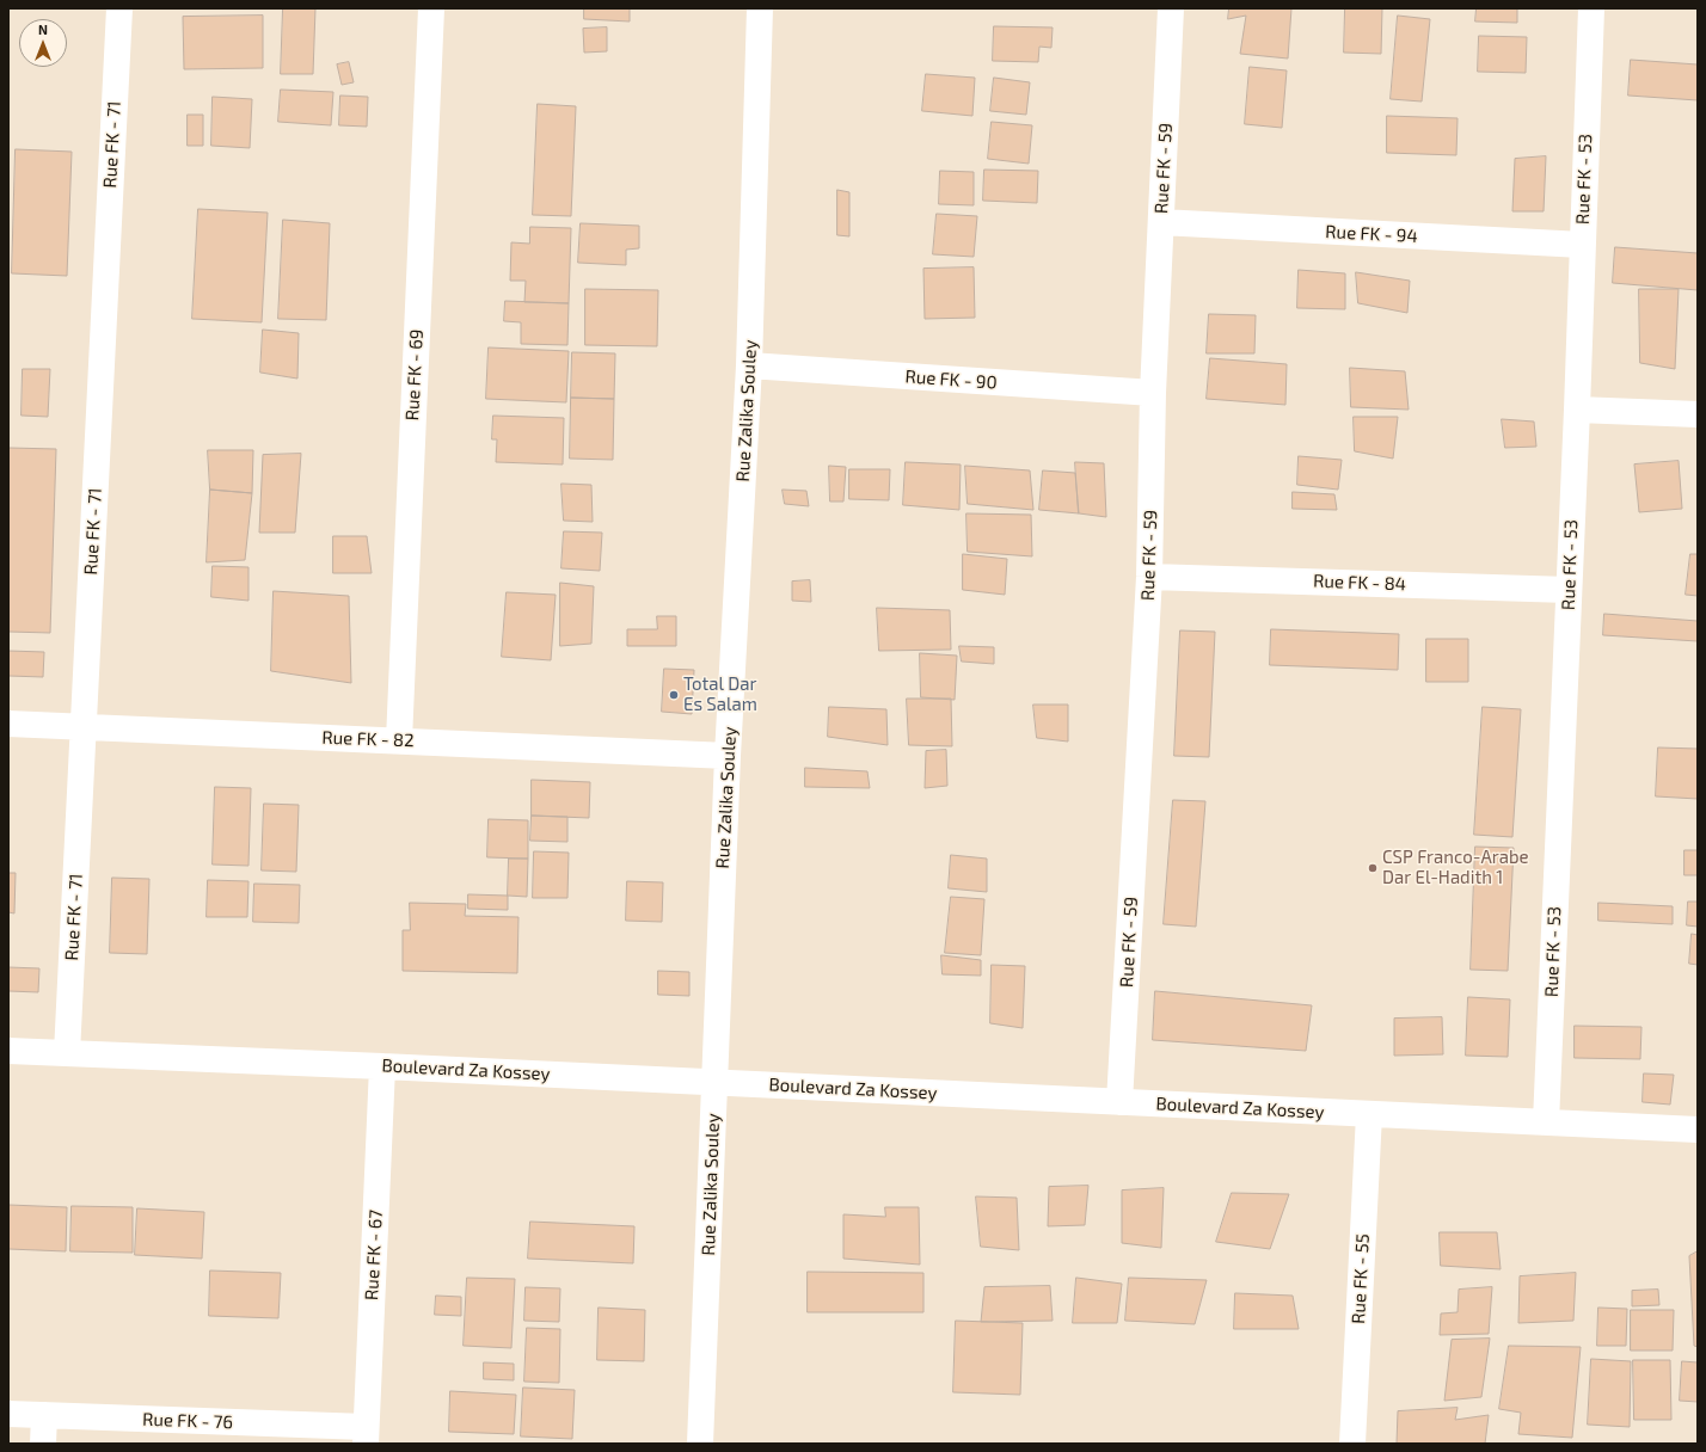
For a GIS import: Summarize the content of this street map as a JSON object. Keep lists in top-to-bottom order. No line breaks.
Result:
{"streets":{"street":["Rue FK - 71","Rue FK - 59","Rue FK - 53","Rue FK - 94","Rue FK - 69","Rue FK - 90","Rue Zalika Souley","Rue FK - 84","Rue FK - 82","Boulevard Za Kossey","Rue FK - 67","Rue FK - 55","Rue FK - 76"]},"crossings":[["Rue FK - 71","Rue FK - 82"],["Rue FK - 71","Boulevard Za Kossey"],["Rue FK - 59","Rue FK - 94"],["Rue FK - 59","Rue FK - 90"],["Rue FK - 59","Rue FK - 84"],["Rue FK - 59","Boulevard Za Kossey"],["Rue FK - 53","Rue FK - 94"],["Rue FK - 53","Rue FK - 84"],["Rue FK - 53","Boulevard Za Kossey"],["Rue FK - 69","Rue FK - 82"],["Rue FK - 90","Rue Zalika Souley"],["Rue Zalika Souley","Rue FK - 82"],["Rue Zalika Souley","Boulevard Za Kossey"],["Boulevard Za Kossey","Rue FK - 67"],["Boulevard Za Kossey","Rue FK - 55"],["Rue FK - 67","Rue FK - 76"]],"places":["Total Dar Es Salam","CSP Franco-Arabe Dar El-Hadith 1"],"north":"top"}
